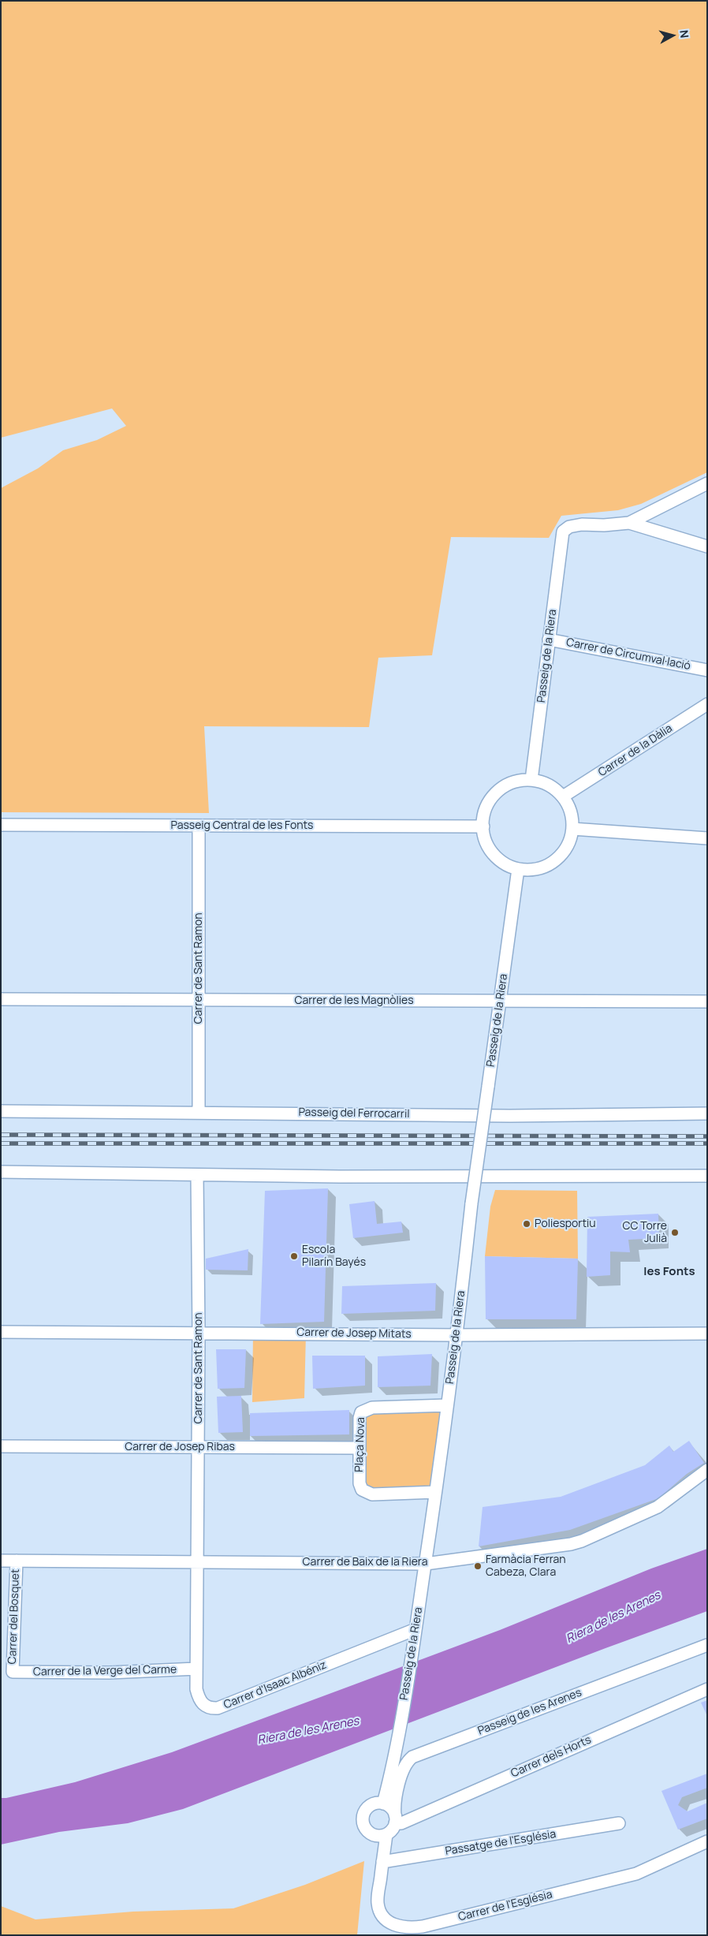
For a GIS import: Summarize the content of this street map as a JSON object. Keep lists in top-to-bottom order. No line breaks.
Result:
{"streets":{"street":["Carrer de Circumval·lació","Passeig de la Riera","Carrer de la Dàlia","Passeig Central de les Fonts","Carrer de Sant Ramon","Carrer de les Magnòlies","Passeig del Ferrocarril","Carrer de Josep Mitats","Plaça Nova","Carrer de Josep Ribas","Carrer de Baix de la Riera","Carrer del Bosquet","Carrer de la Verge del Carme","Carrer d'Isaac Albéniz","Passeig de les Arenes","Carrer dels Horts","Passatge de l'Església","Carrer de l'Església"]},"crossings":[["Carrer de Circumval·lació","Passeig de la Riera"],["Passeig de la Riera","Carrer de la Dàlia"],["Passeig de la Riera","Passeig Central de les Fonts"],["Passeig de la Riera","Carrer de les Magnòlies"],["Passeig de la Riera","Carrer de Josep Mitats"],["Passeig de la Riera","Plaça Nova"],["Passeig de la Riera","Carrer de Baix de la Riera"],["Passeig de la Riera","Carrer d'Isaac Albéniz"],["Passeig de la Riera","Passeig de les Arenes"],["Passeig de la Riera","Carrer dels Horts"],["Passeig de la Riera","Carrer de l'Església"],["Carrer de la Dàlia","Passeig Central de les Fonts"],["Passeig Central de les Fonts","Carrer de Sant Ramon"],["Carrer de Sant Ramon","Carrer de les Magnòlies"],["Carrer de Sant Ramon","Passeig del Ferrocarril"],["Carrer de Sant Ramon","Carrer de Josep Mitats"],["Carrer de Sant Ramon","Carrer de Josep Ribas"],["Carrer de Sant Ramon","Carrer de Baix de la Riera"],["Carrer de Sant Ramon","Carrer d'Isaac Albéniz"],["Plaça Nova","Carrer de Josep Ribas"],["Carrer de Baix de la Riera","Carrer del Bosquet"],["Carrer de Baix de la Riera","Carrer d'Isaac Albéniz"],["Carrer del Bosquet","Carrer de la Verge del Carme"],["Carrer de la Verge del Carme","Carrer d'Isaac Albéniz"],["Passeig de les Arenes","Carrer dels Horts"],["Passeig de les Arenes","Carrer de l'Església"],["Carrer dels Horts","Carrer de l'Església"],["Passatge de l'Església","Carrer de l'Església"]],"districts":["les Fonts"],"water":["Riera de les Arenes"],"places":["Poliesportiu","CC Torre Julià","Escola Pilarín Bayés","Farmàcia Ferran Cabeza, Clara"],"north":"right"}
